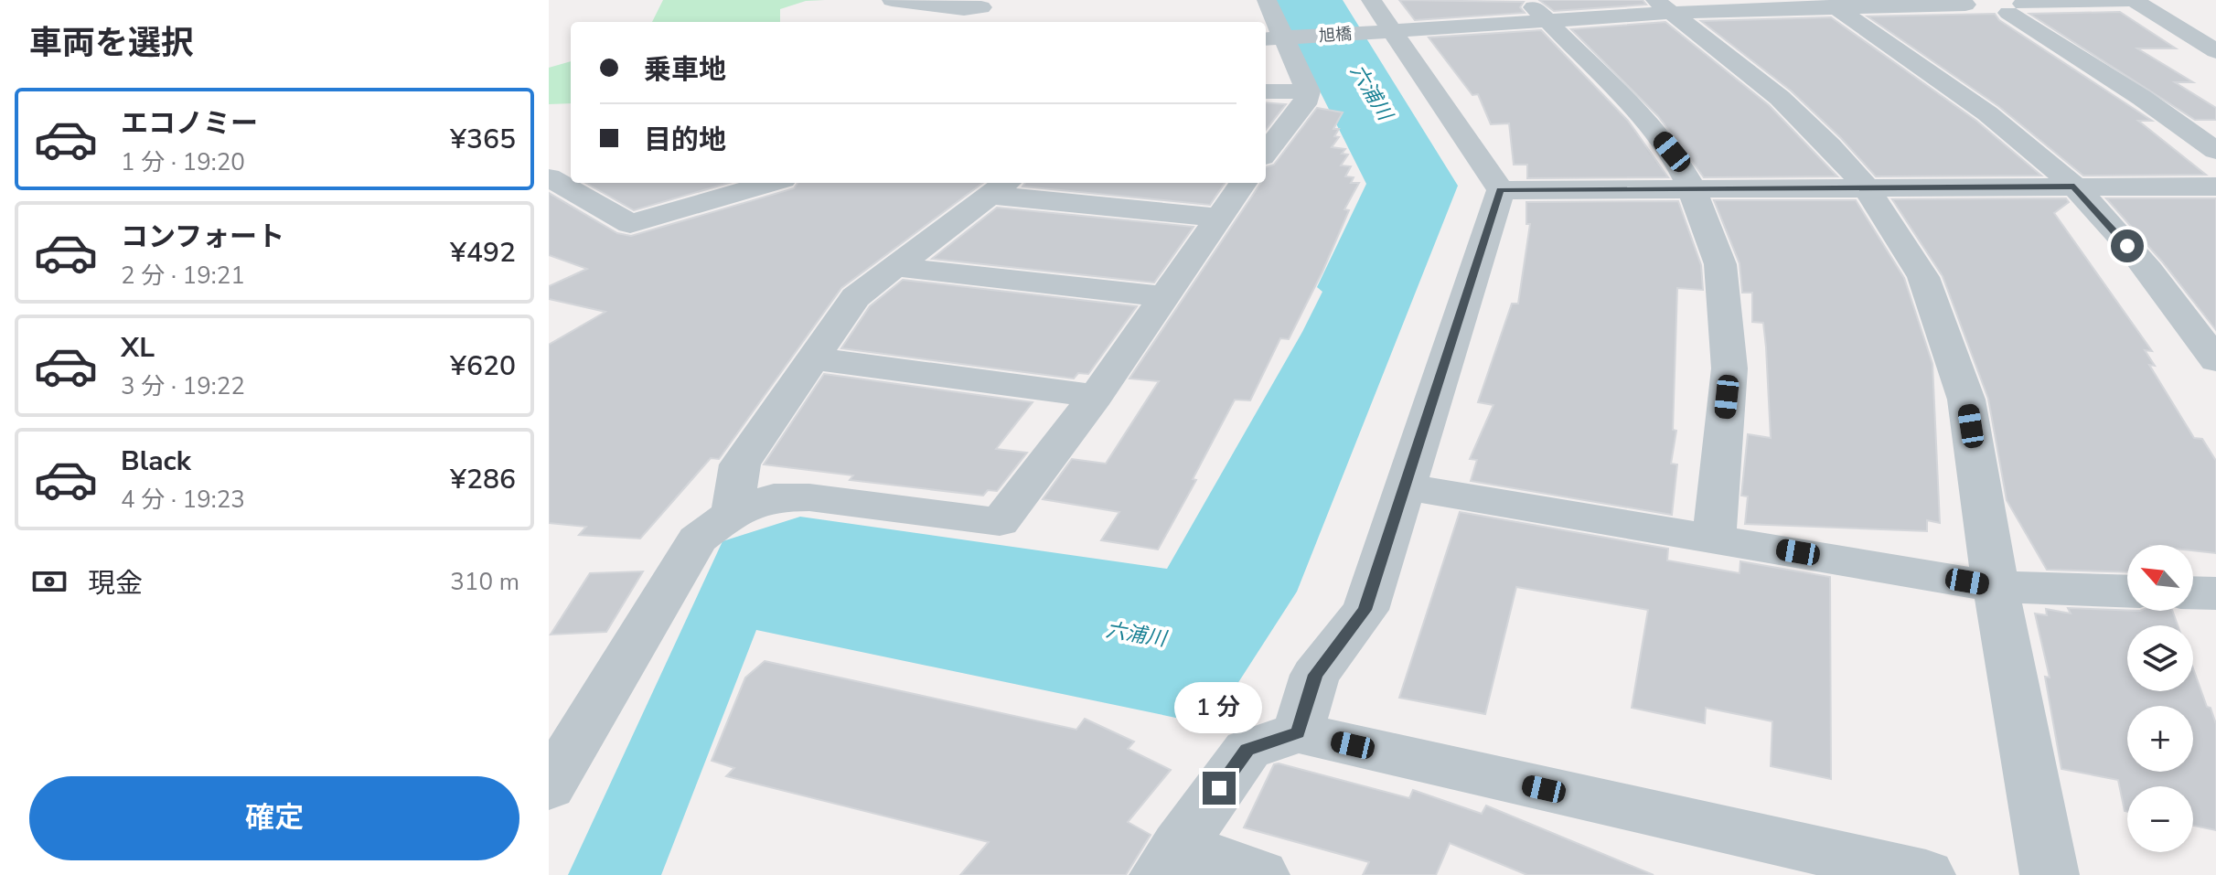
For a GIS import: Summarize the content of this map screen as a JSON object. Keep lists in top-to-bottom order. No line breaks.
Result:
{"streets":{"street":["旭橋"]},"water":["六浦川"],"north":"top left","page":{"heading":"車両を選択","banner":["乗車地","目的地"],"list":[{"name":"エコノミー","note":"1 分 · 19:20","value":"¥365"},{"name":"コンフォート","note":"2 分 · 19:21","value":"¥492"},{"name":"XL","note":"3 分 · 19:22","value":"¥620"},{"name":"Black","note":"4 分 · 19:23","value":"¥286"}],"pay":["現金","310 m"],"map_buttons":["+","−"],"bubble":"1 分","buttons":"確定"}}
